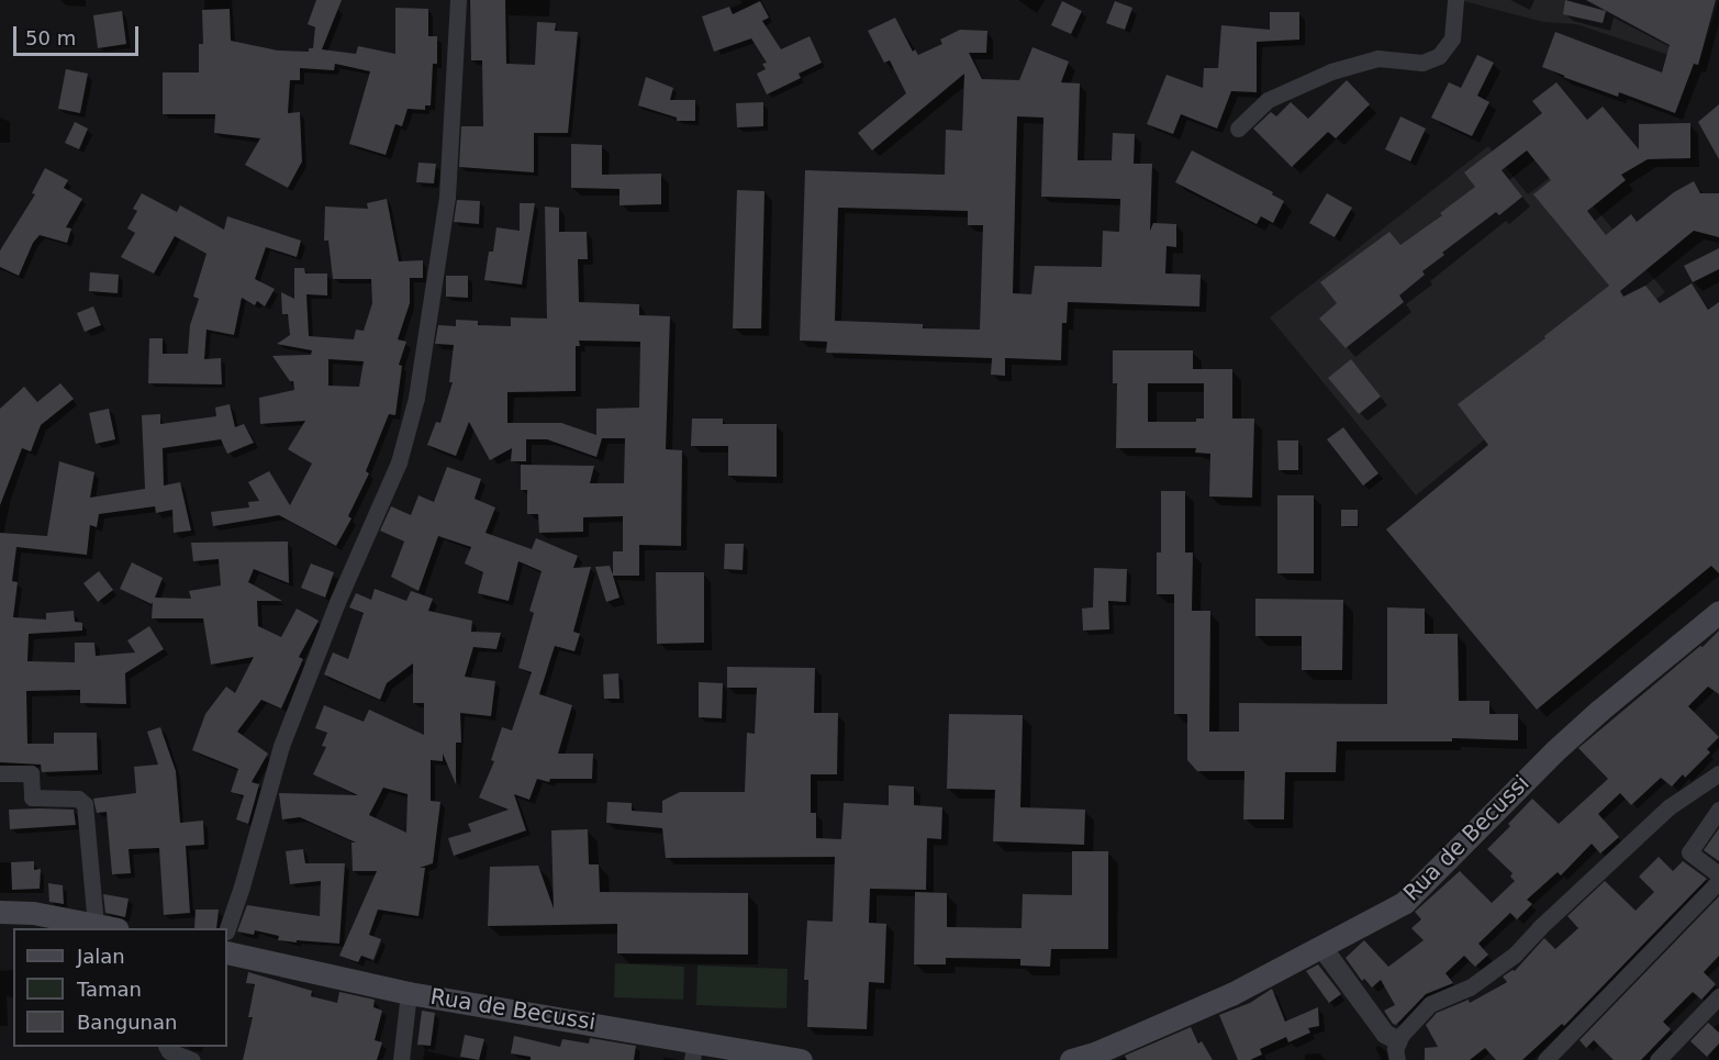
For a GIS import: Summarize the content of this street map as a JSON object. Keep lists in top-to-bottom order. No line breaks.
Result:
{"streets":{"street":["Rua de Becussi"]},"legend":["Jalan","Taman","Bangunan"],"scale_bar":"50 m"}
